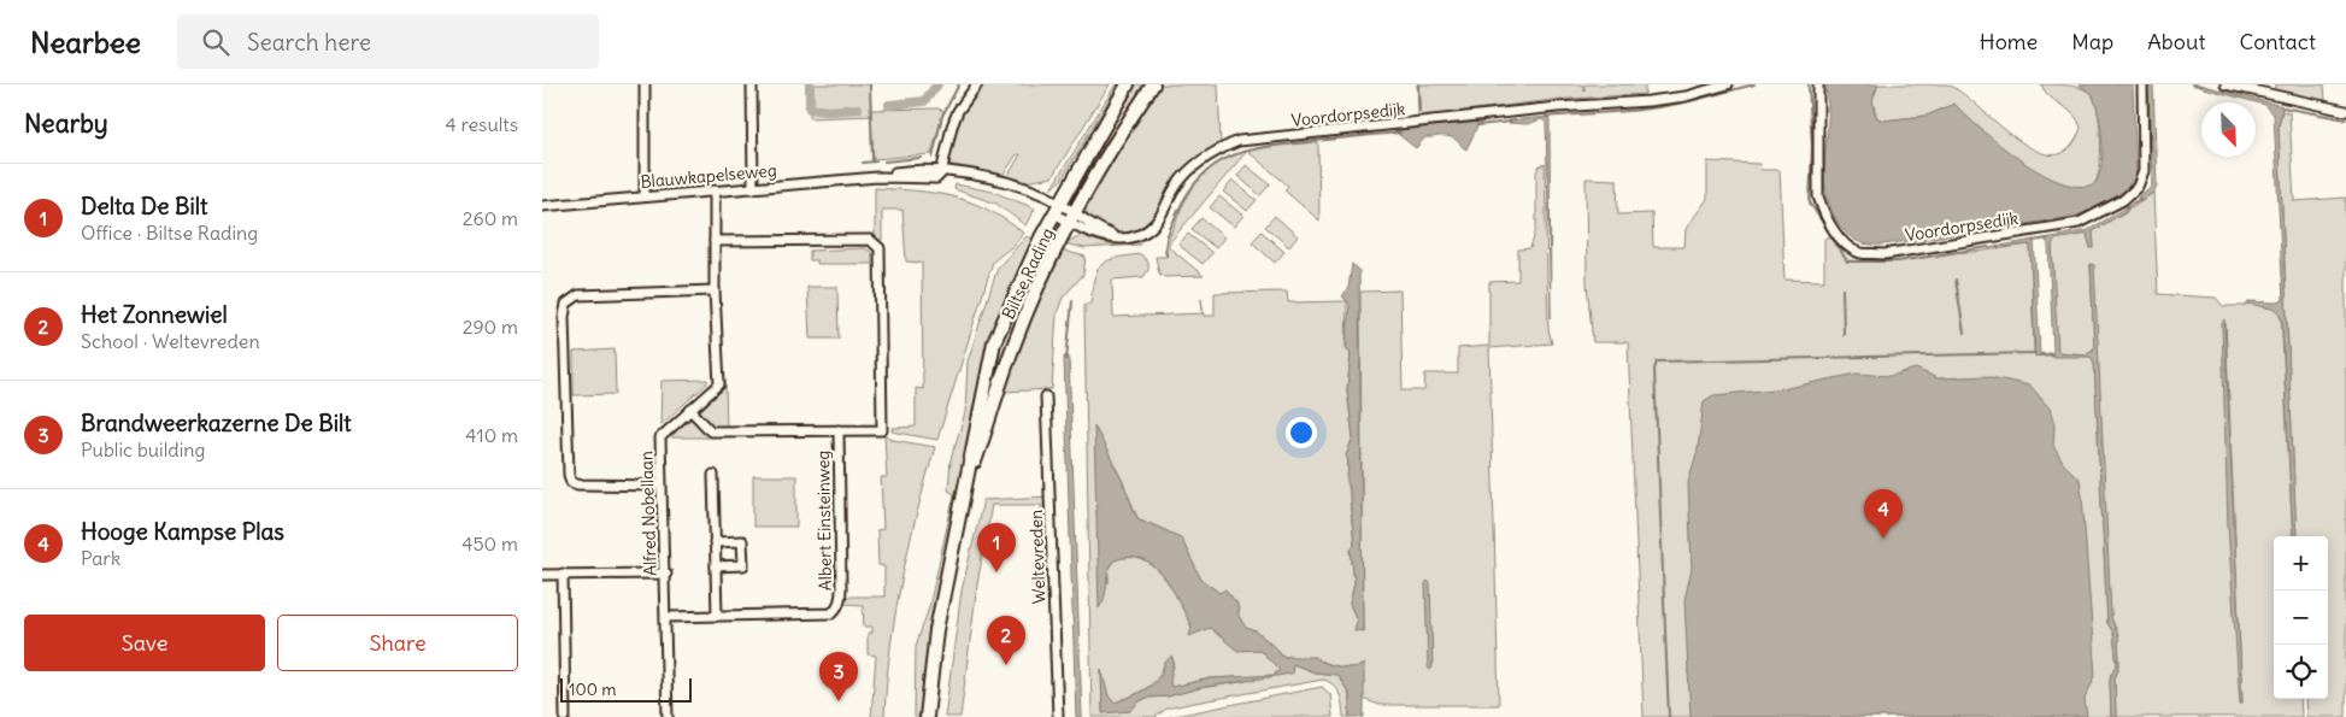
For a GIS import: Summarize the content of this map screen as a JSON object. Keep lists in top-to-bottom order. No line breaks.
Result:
{"streets":{"main road":["Biltse Rading"],"street":["Voordorpsedijk","Blauwkapelseweg","Alfred Nobellaan","Albert Einsteinweg","Weltevreden"]},"crossings":[["Voordorpsedijk","Blauwkapelseweg"],["Voordorpsedijk","Biltse Rading"],["Blauwkapelseweg","Biltse Rading"],["Blauwkapelseweg","Alfred Nobellaan"],["Alfred Nobellaan","Albert Einsteinweg"]],"scale_bar":"100 m","north":"bottom right","page":{"header":"Nearbee","search":"Search here","nav":["Home","Map","About","Contact"],"heading":["Nearby","4 results"],"list":[{"mark":"1","name":"Delta De Bilt","note":"Office · Biltse Rading","value":"260 m"},{"mark":"2","name":"Het Zonnewiel","note":"School · Weltevreden","value":"290 m"},{"mark":"3","name":"Brandweerkazerne De Bilt","note":"Public building","value":"410 m"},{"mark":"4","name":"Hooge Kampse Plas","note":"Park","value":"450 m"}],"pins":["4","1","2","3"],"map_buttons":["+","−"],"buttons":["Save","Share"],"scale":"100 m"}}
